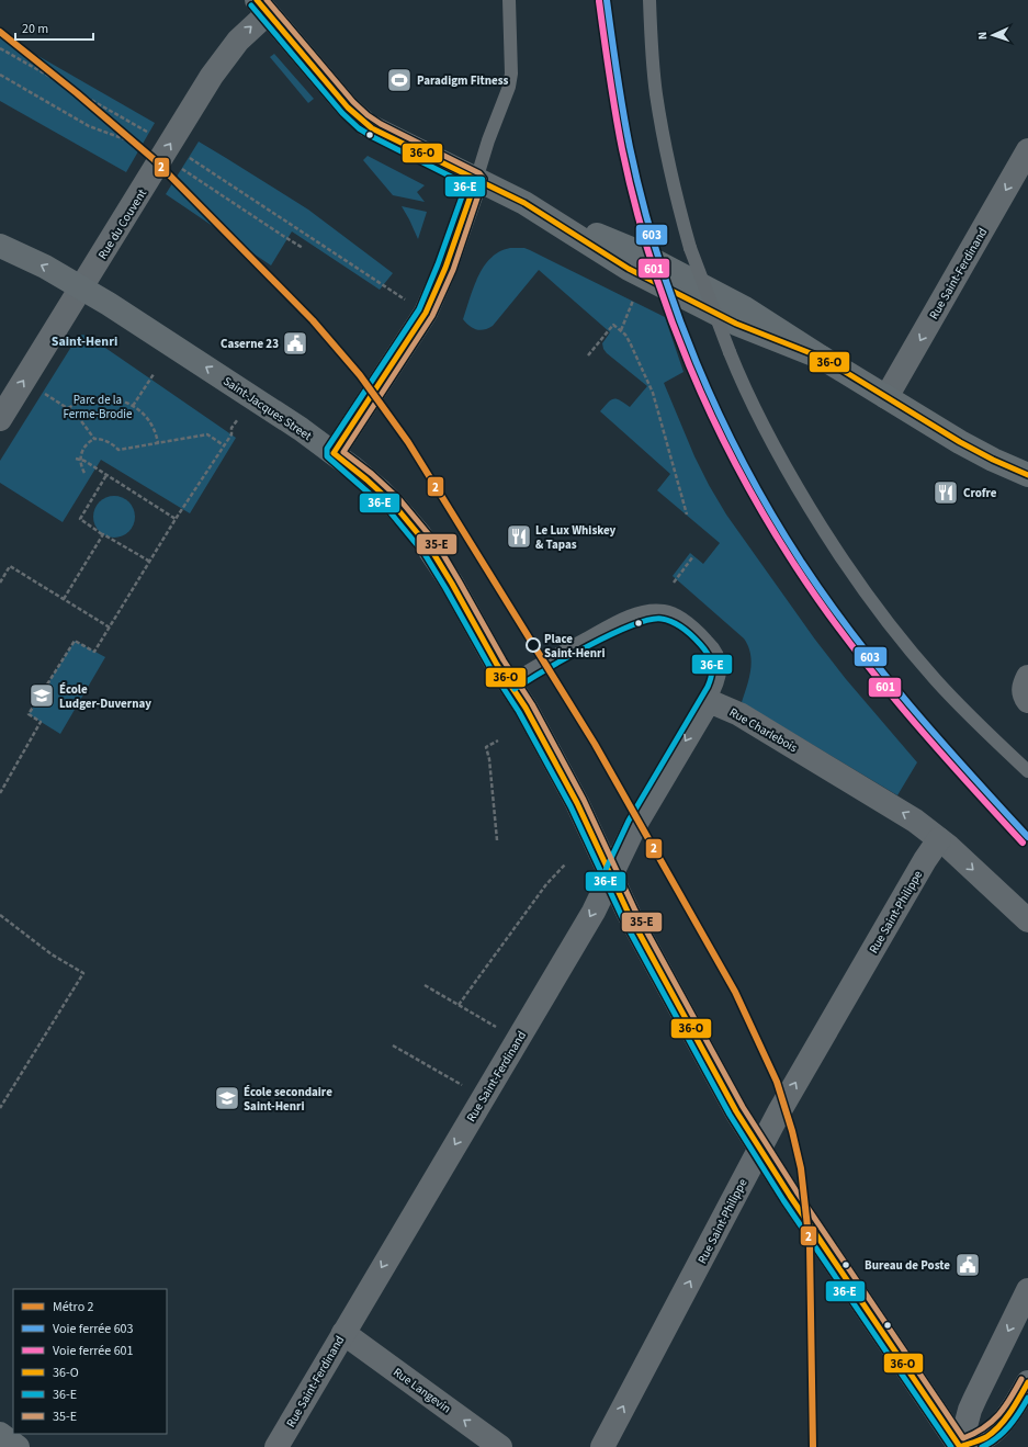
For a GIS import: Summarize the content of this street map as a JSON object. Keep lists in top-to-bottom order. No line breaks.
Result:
{"streets":{"main road":["Saint-Jacques Street"],"street":["Rue du Couvent","Rue Saint-Ferdinand","Rue Charlebois","Rue Saint-Philippe","Rue Langevin"]},"crossings":[["Rue du Couvent","Saint-Jacques Street"],["Rue Saint-Ferdinand","Saint-Jacques Street"],["Rue Saint-Ferdinand","Rue Charlebois"],["Rue Saint-Ferdinand","Rue Langevin"],["Saint-Jacques Street","Rue Saint-Philippe"],["Rue Charlebois","Rue Saint-Philippe"]],"one_way":["Rue du Couvent","Rue Saint-Ferdinand","Rue Saint-Philippe","Rue Langevin"],"districts":["Saint-Henri"],"parks":["Parc de la Ferme-Brodie"],"places":{"sports":["Paradigm Fitness"],"public building":["Caserne 23","Bureau de Poste"],"restaurant":["Crofre","Le Lux Whiskey & Tapas"],"other":["Place Saint-Henri"],"school or university":["École Ludger-Duvernay","École secondaire Saint-Henri"]},"lines":["rail line 603","transit line 36-O","transit line 35-E","rail line 601","transit line 36-E","metro line 2"],"legend":["Métro 2","Voie ferrée 603","Voie ferrée 601","36-O","36-E","35-E"],"scale_bar":"20 m","north":"left"}
